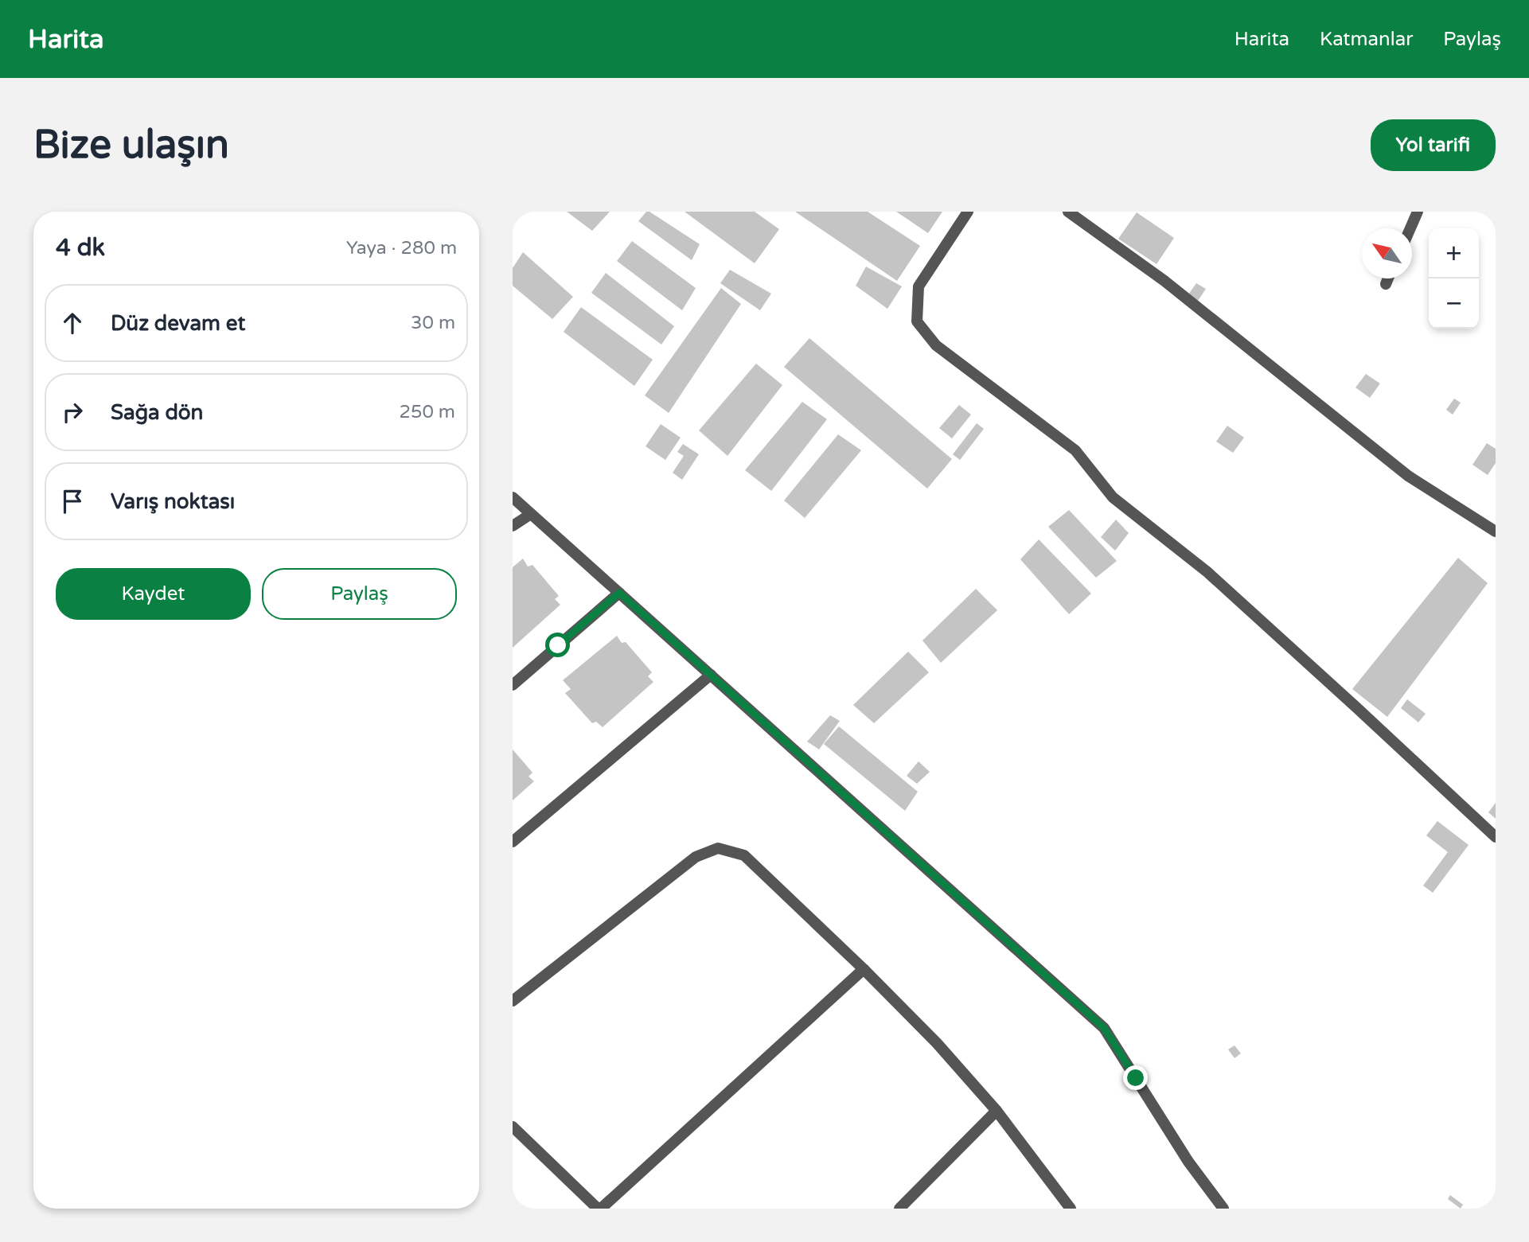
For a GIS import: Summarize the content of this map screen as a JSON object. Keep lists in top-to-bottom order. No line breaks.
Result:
{"north":"top left","page":{"header":"Harita","nav":["Harita","Katmanlar","Paylaş"],"buttons":["Yol tarifi",["Kaydet","Paylaş"]],"title":"Bize ulaşın","heading":["4 dk","Yaya · 280 m"],"map_buttons":["+","−"],"list":[["Düz devam et","30 m"],["Sağa dön","250 m"],"Varış noktası"]}}
